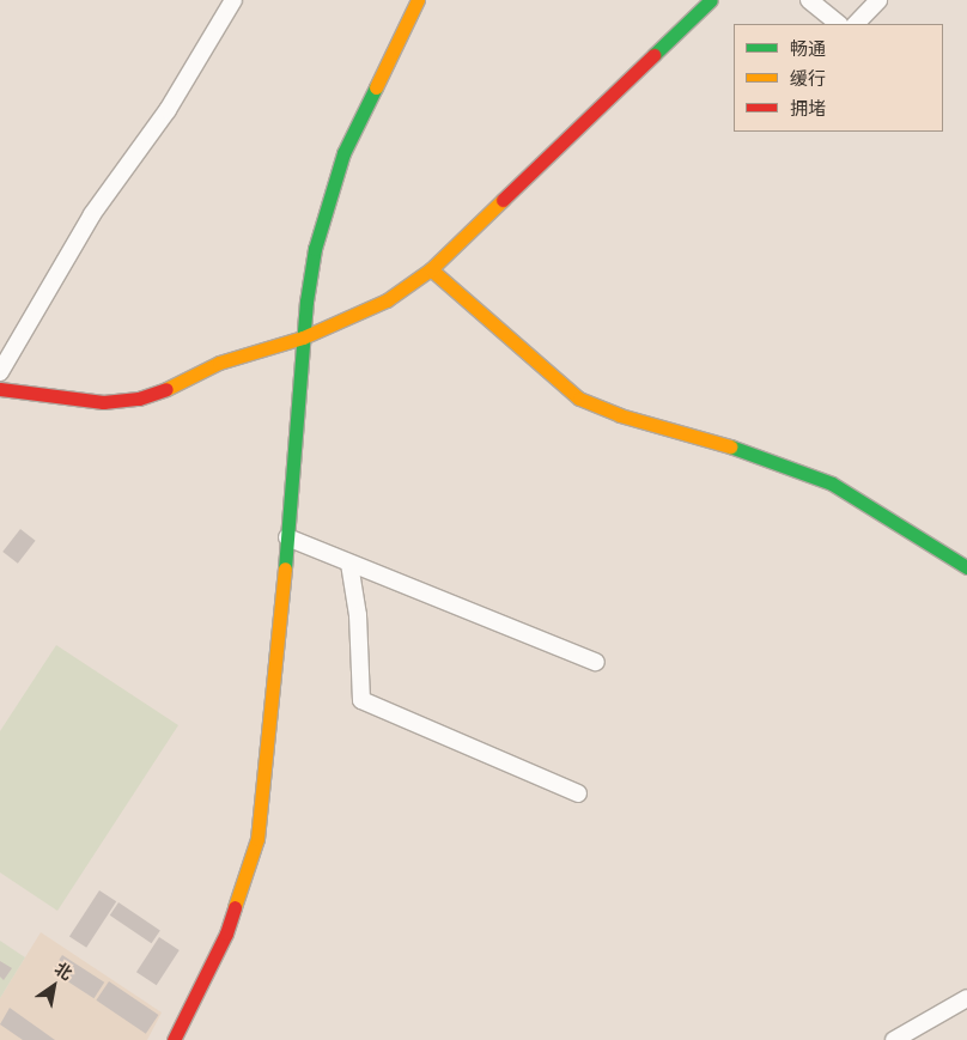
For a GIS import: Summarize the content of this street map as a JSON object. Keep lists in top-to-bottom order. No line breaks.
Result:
{"legend":["畅通","缓行","拥堵"],"north":"top right"}
